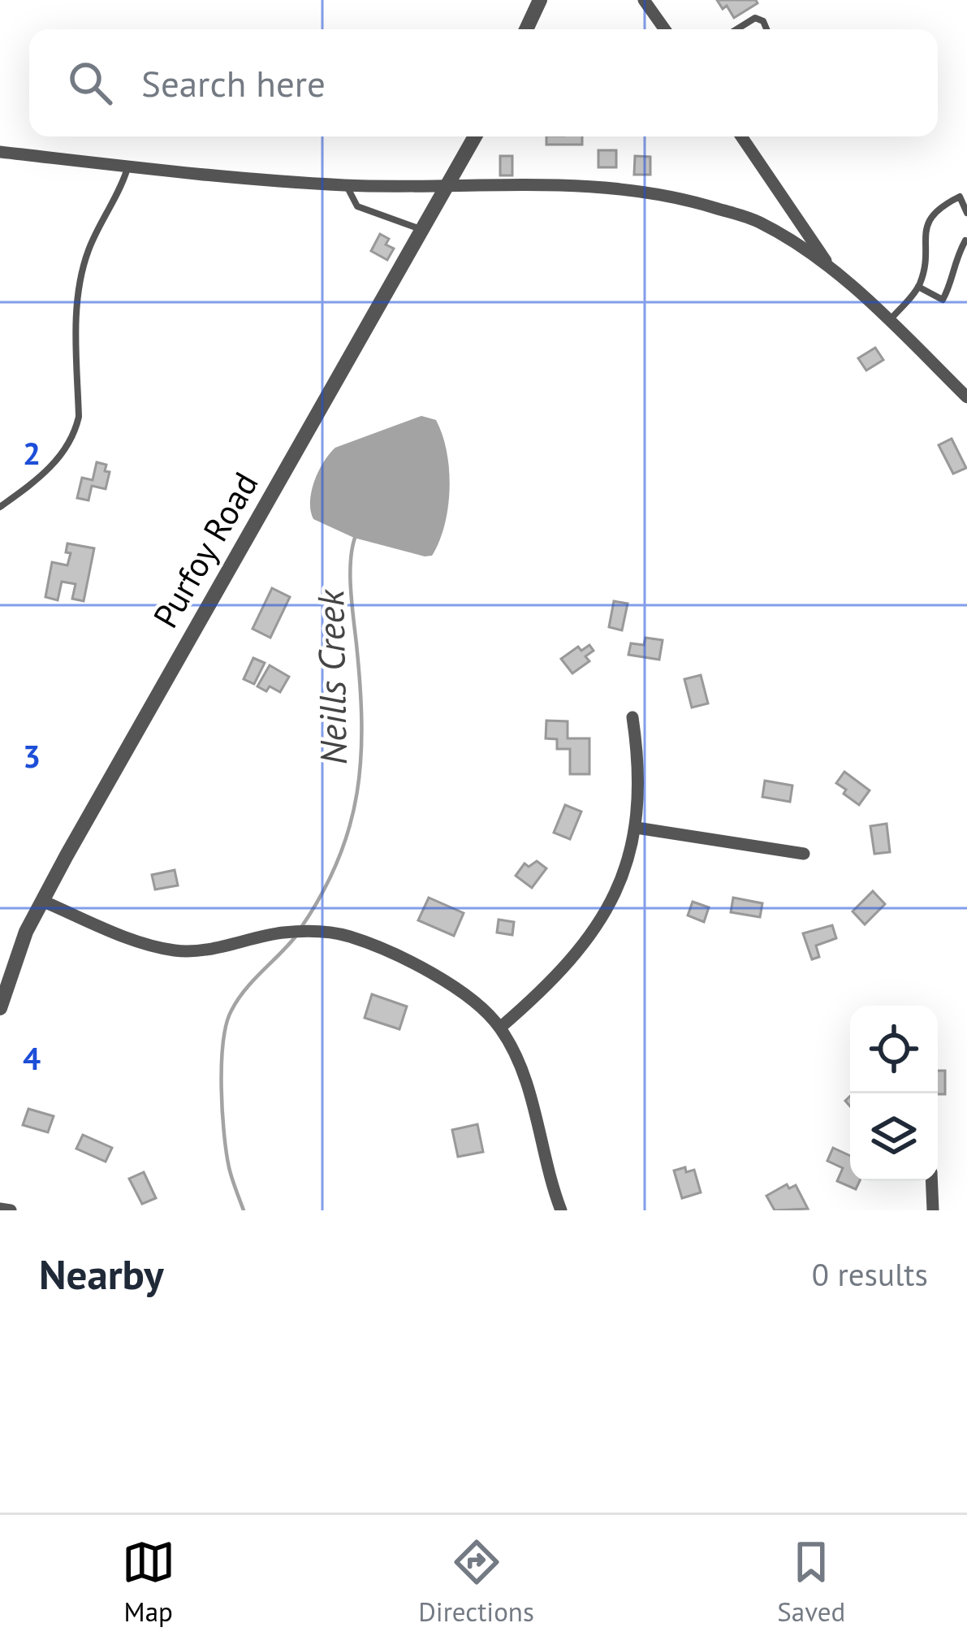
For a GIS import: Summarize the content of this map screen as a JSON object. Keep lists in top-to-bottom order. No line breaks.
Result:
{"streets":{"street":["Purfoy Road"]},"water":["Neills Creek"],"page":{"search":"Search here","heading":["Nearby","0 results"],"nav":["Map","Directions","Saved"]},"grid":{"rows":["2","3","4"]}}
